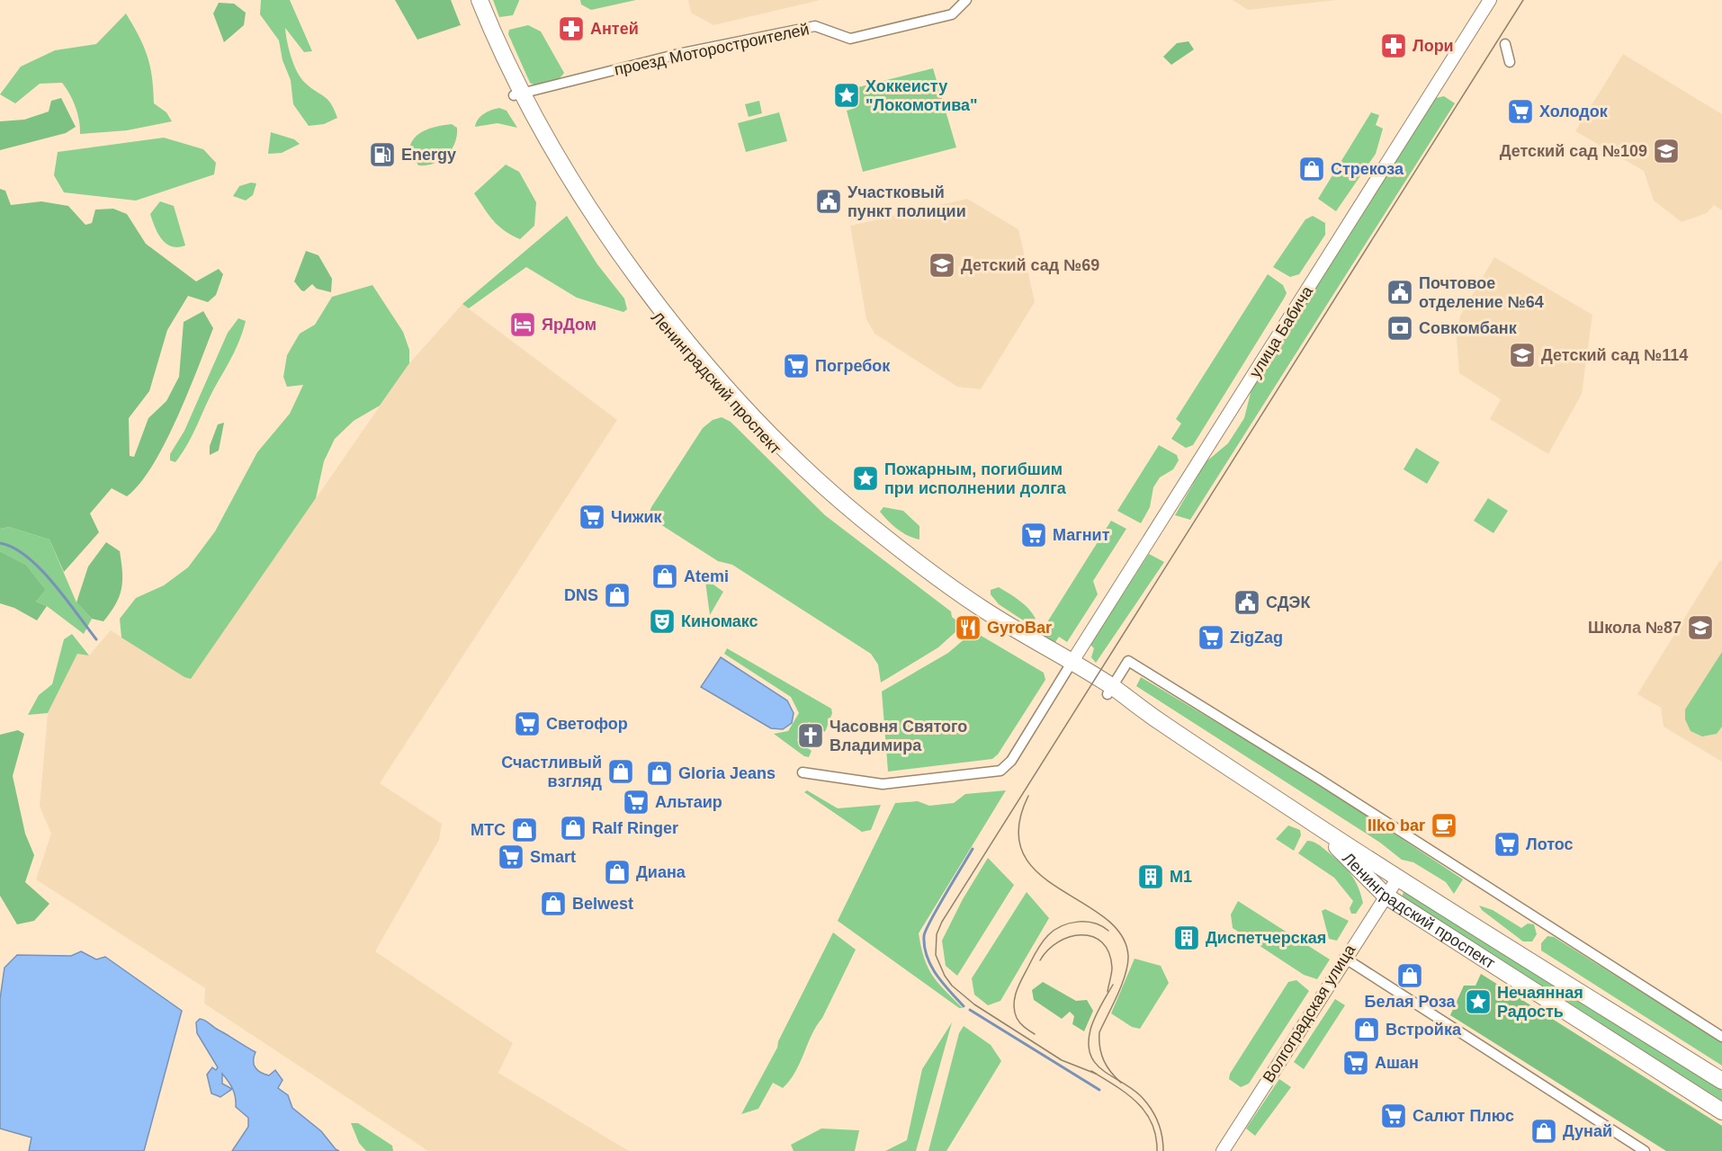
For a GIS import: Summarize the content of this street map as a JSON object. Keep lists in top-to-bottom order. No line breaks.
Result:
{"streets":{"main road":["Ленинградский проспект"],"street":["проезд Моторостроителей","улица Бабича","Волгоградская улица"]},"crossings":[["проезд Моторостроителей","Ленинградский проспект"],["улица Бабича","Ленинградский проспект"],["Ленинградский проспект","Волгоградская улица"]],"places":{"pharmacy":["Антей","Лори"],"place":["Хоккеисту \"Локомотива\"","Пожарным, погибшим при исполнении долга","Нечаянная Радость"],"supermarket":["Холодок","Погребок","Чижик","Магнит","ZigZag","Светофор","Альтаир","Лотос","Smart","Ашан","Салют Плюс"],"school or university":["Детский сад №109","Детский сад №69","Детский сад №114","Школа №87"],"fuel station":["Energy"],"shop":["Стрекоза","Atemi","DNS","Счастливый взгляд","Gloria Jeans","Ralf Ringer","МТС","Диана","Belwest","Белая Роза","Встройка","Дунай"],"public building":["Участковый пункт полиции","Почтовое отделение №64","СДЭК"],"hotel":["ЯрДом"],"bank":["Совкомбанк"],"theatre":["Киномакс"],"restaurant":["GyroBar"],"church":["Часовня Святого Владимира"],"cafe":["Ilko bar"],"building":["М1","Диспетчерская"]}}
